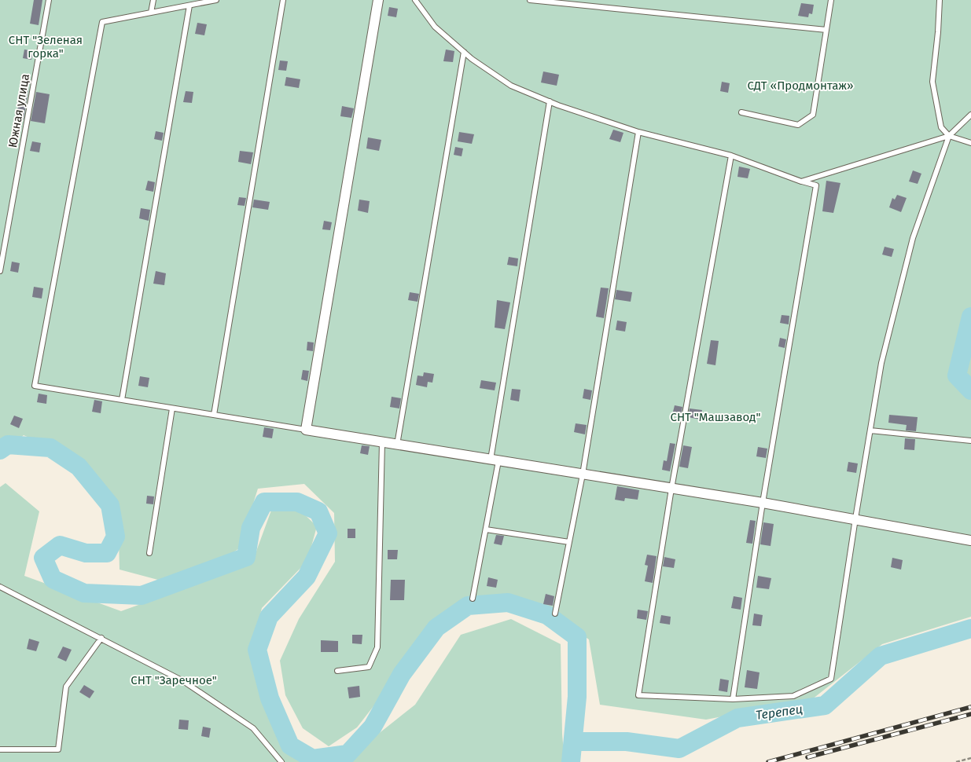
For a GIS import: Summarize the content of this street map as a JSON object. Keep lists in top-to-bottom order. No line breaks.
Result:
{"streets":{"lane":["Южная улица"]},"water":["Терепец"],"parks":["СНТ \"Зеленая горка\"","СДТ «Продмонтаж»","СНТ \"Машзавод\"","СНТ \"Заречное\""]}
